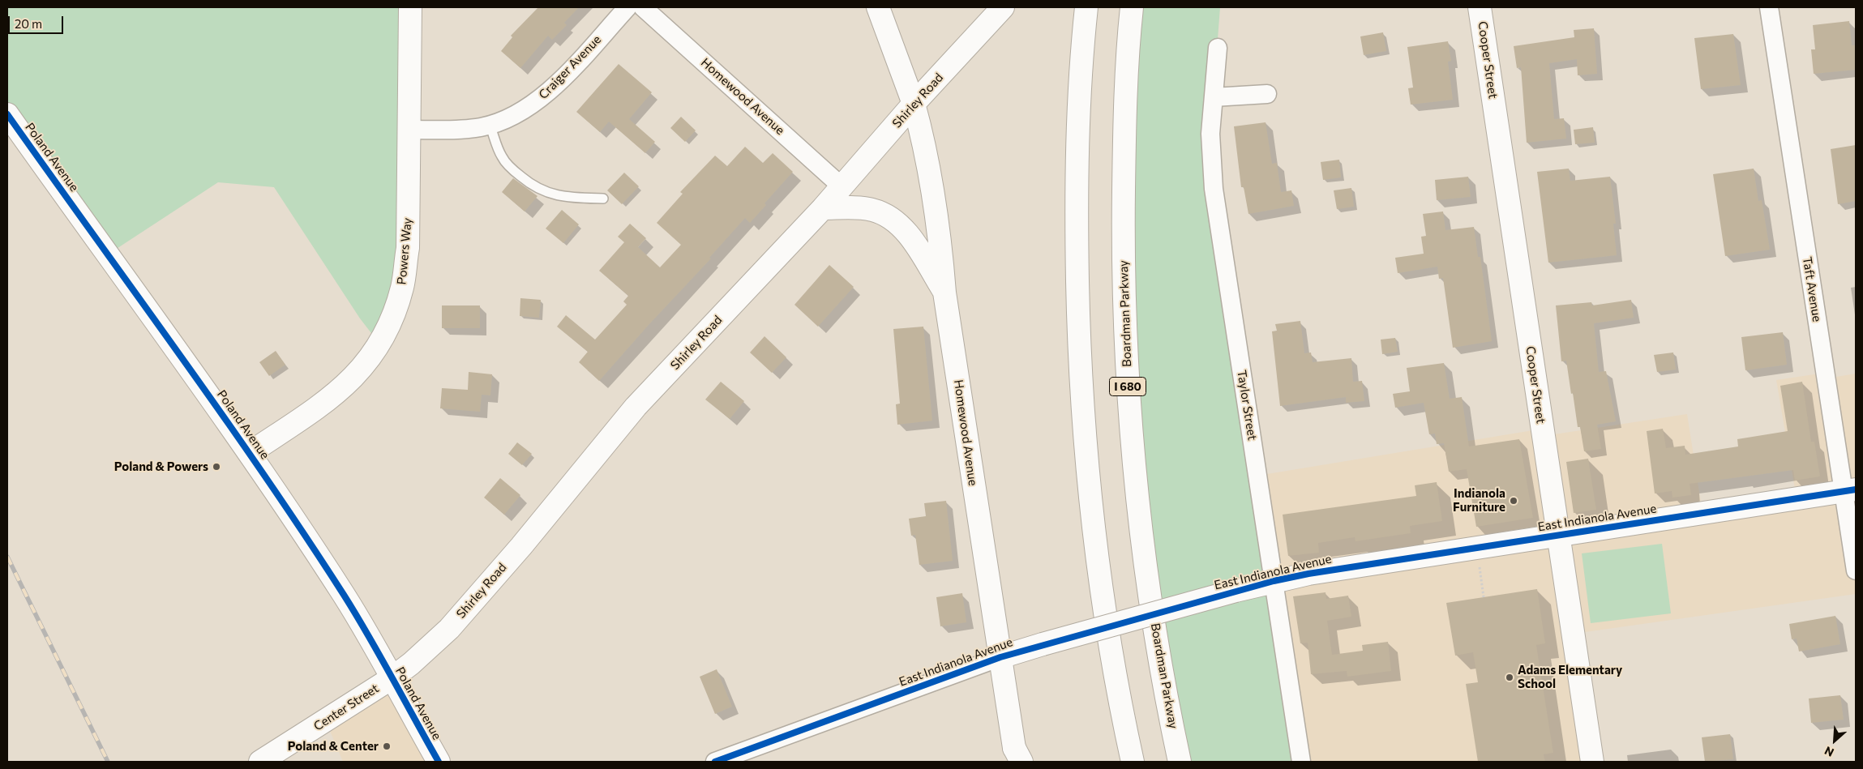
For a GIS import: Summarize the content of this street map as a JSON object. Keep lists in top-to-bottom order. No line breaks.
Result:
{"streets":{"main road":["Cooper Street","Homewood Avenue","Shirley Road","Poland Avenue","Powers Way","Boardman Parkway","I 680","East Indianola Avenue","Center Street"],"street":["Craiger Avenue","Taft Avenue","Taylor Street"]},"crossings":[["Cooper Street","East Indianola Avenue"],["Craiger Avenue","Powers Way"],["Homewood Avenue","Shirley Road"],["Homewood Avenue","East Indianola Avenue"],["Shirley Road","Poland Avenue"],["Shirley Road","Center Street"],["Poland Avenue","Powers Way"],["Poland Avenue","Center Street"],["Taft Avenue","East Indianola Avenue"],["Taylor Street","East Indianola Avenue"]],"places":["Poland & Powers","Indianola Furniture","Adams Elementary School","Poland & Center"],"scale_bar":"20 m","north":"bottom left"}
